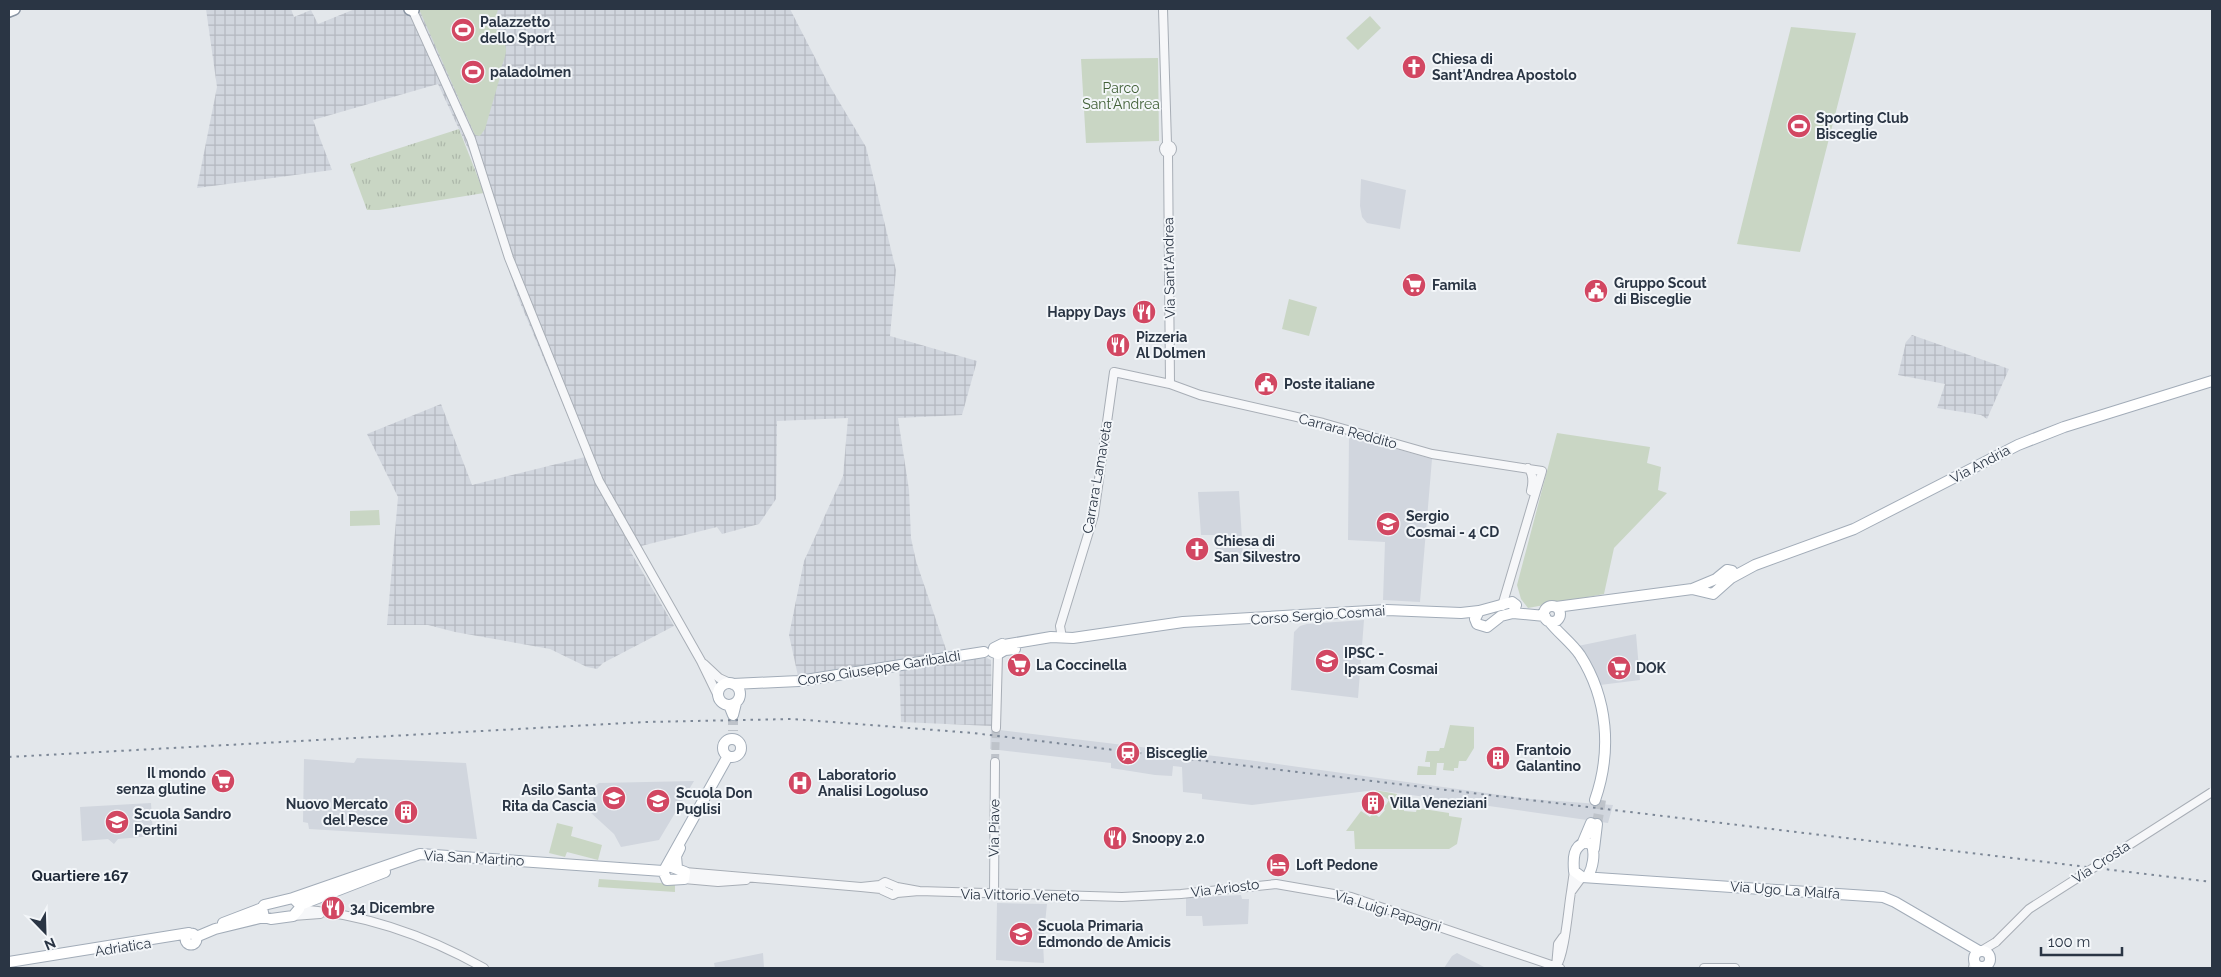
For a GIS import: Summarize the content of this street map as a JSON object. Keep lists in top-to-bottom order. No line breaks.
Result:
{"streets":{"main road":["Via Andria","Corso Sergio Cosmai","Corso Giuseppe Garibaldi","Via San Martino","Via Ugo La Malfa","Adriatica"],"street":["Via Sant'Andrea","Carrara Reddito","Carrara Lamaveta","Via Piave","Via Crosta","Via Ariosto","Via Vittorio Veneto","Via Luigi Papagni"]},"crossings":[["Via Sant'Andrea","Carrara Reddito"],["Carrara Reddito","Carrara Lamaveta"],["Carrara Lamaveta","Corso Giuseppe Garibaldi"],["Corso Sergio Cosmai","Corso Giuseppe Garibaldi"],["Via Piave","Via Vittorio Veneto"],["Via San Martino","Adriatica"],["Via Crosta","Via Ugo La Malfa"],["Via Ariosto","Via Vittorio Veneto"],["Via Ariosto","Via Luigi Papagni"]],"districts":["Quartiere 167"],"parks":["Parco Sant'Andrea"],"places":{"sports":["Palazzetto dello Sport","paladolmen","Sporting Club Bisceglie"],"church":["Chiesa di Sant'Andrea Apostolo","Chiesa di San Silvestro"],"supermarket":["Famila","La Coccinella","DOK","Il mondo senza glutine"],"public building":["Gruppo Scout di Bisceglie","Poste italiane"],"restaurant":["Happy Days","Pizzeria Al Dolmen","Snoopy 2.0","34 Dicembre"],"school or university":["Sergio Cosmai - 4 CD","IPSC - Ipsam Cosmai","Asilo Santa Rita da Cascia","Scuola Don Puglisi","Scuola Sandro Pertini","Scuola Primaria Edmondo de Amicis"],"station":["Bisceglie"],"building":["Frantoio Galantino","Villa Veneziani","Nuovo Mercato del Pesce"],"hospital":["Laboratorio Analisi Logoluso"],"hotel":["Loft Pedone"]},"scale_bar":"100 m","north":"bottom right"}
